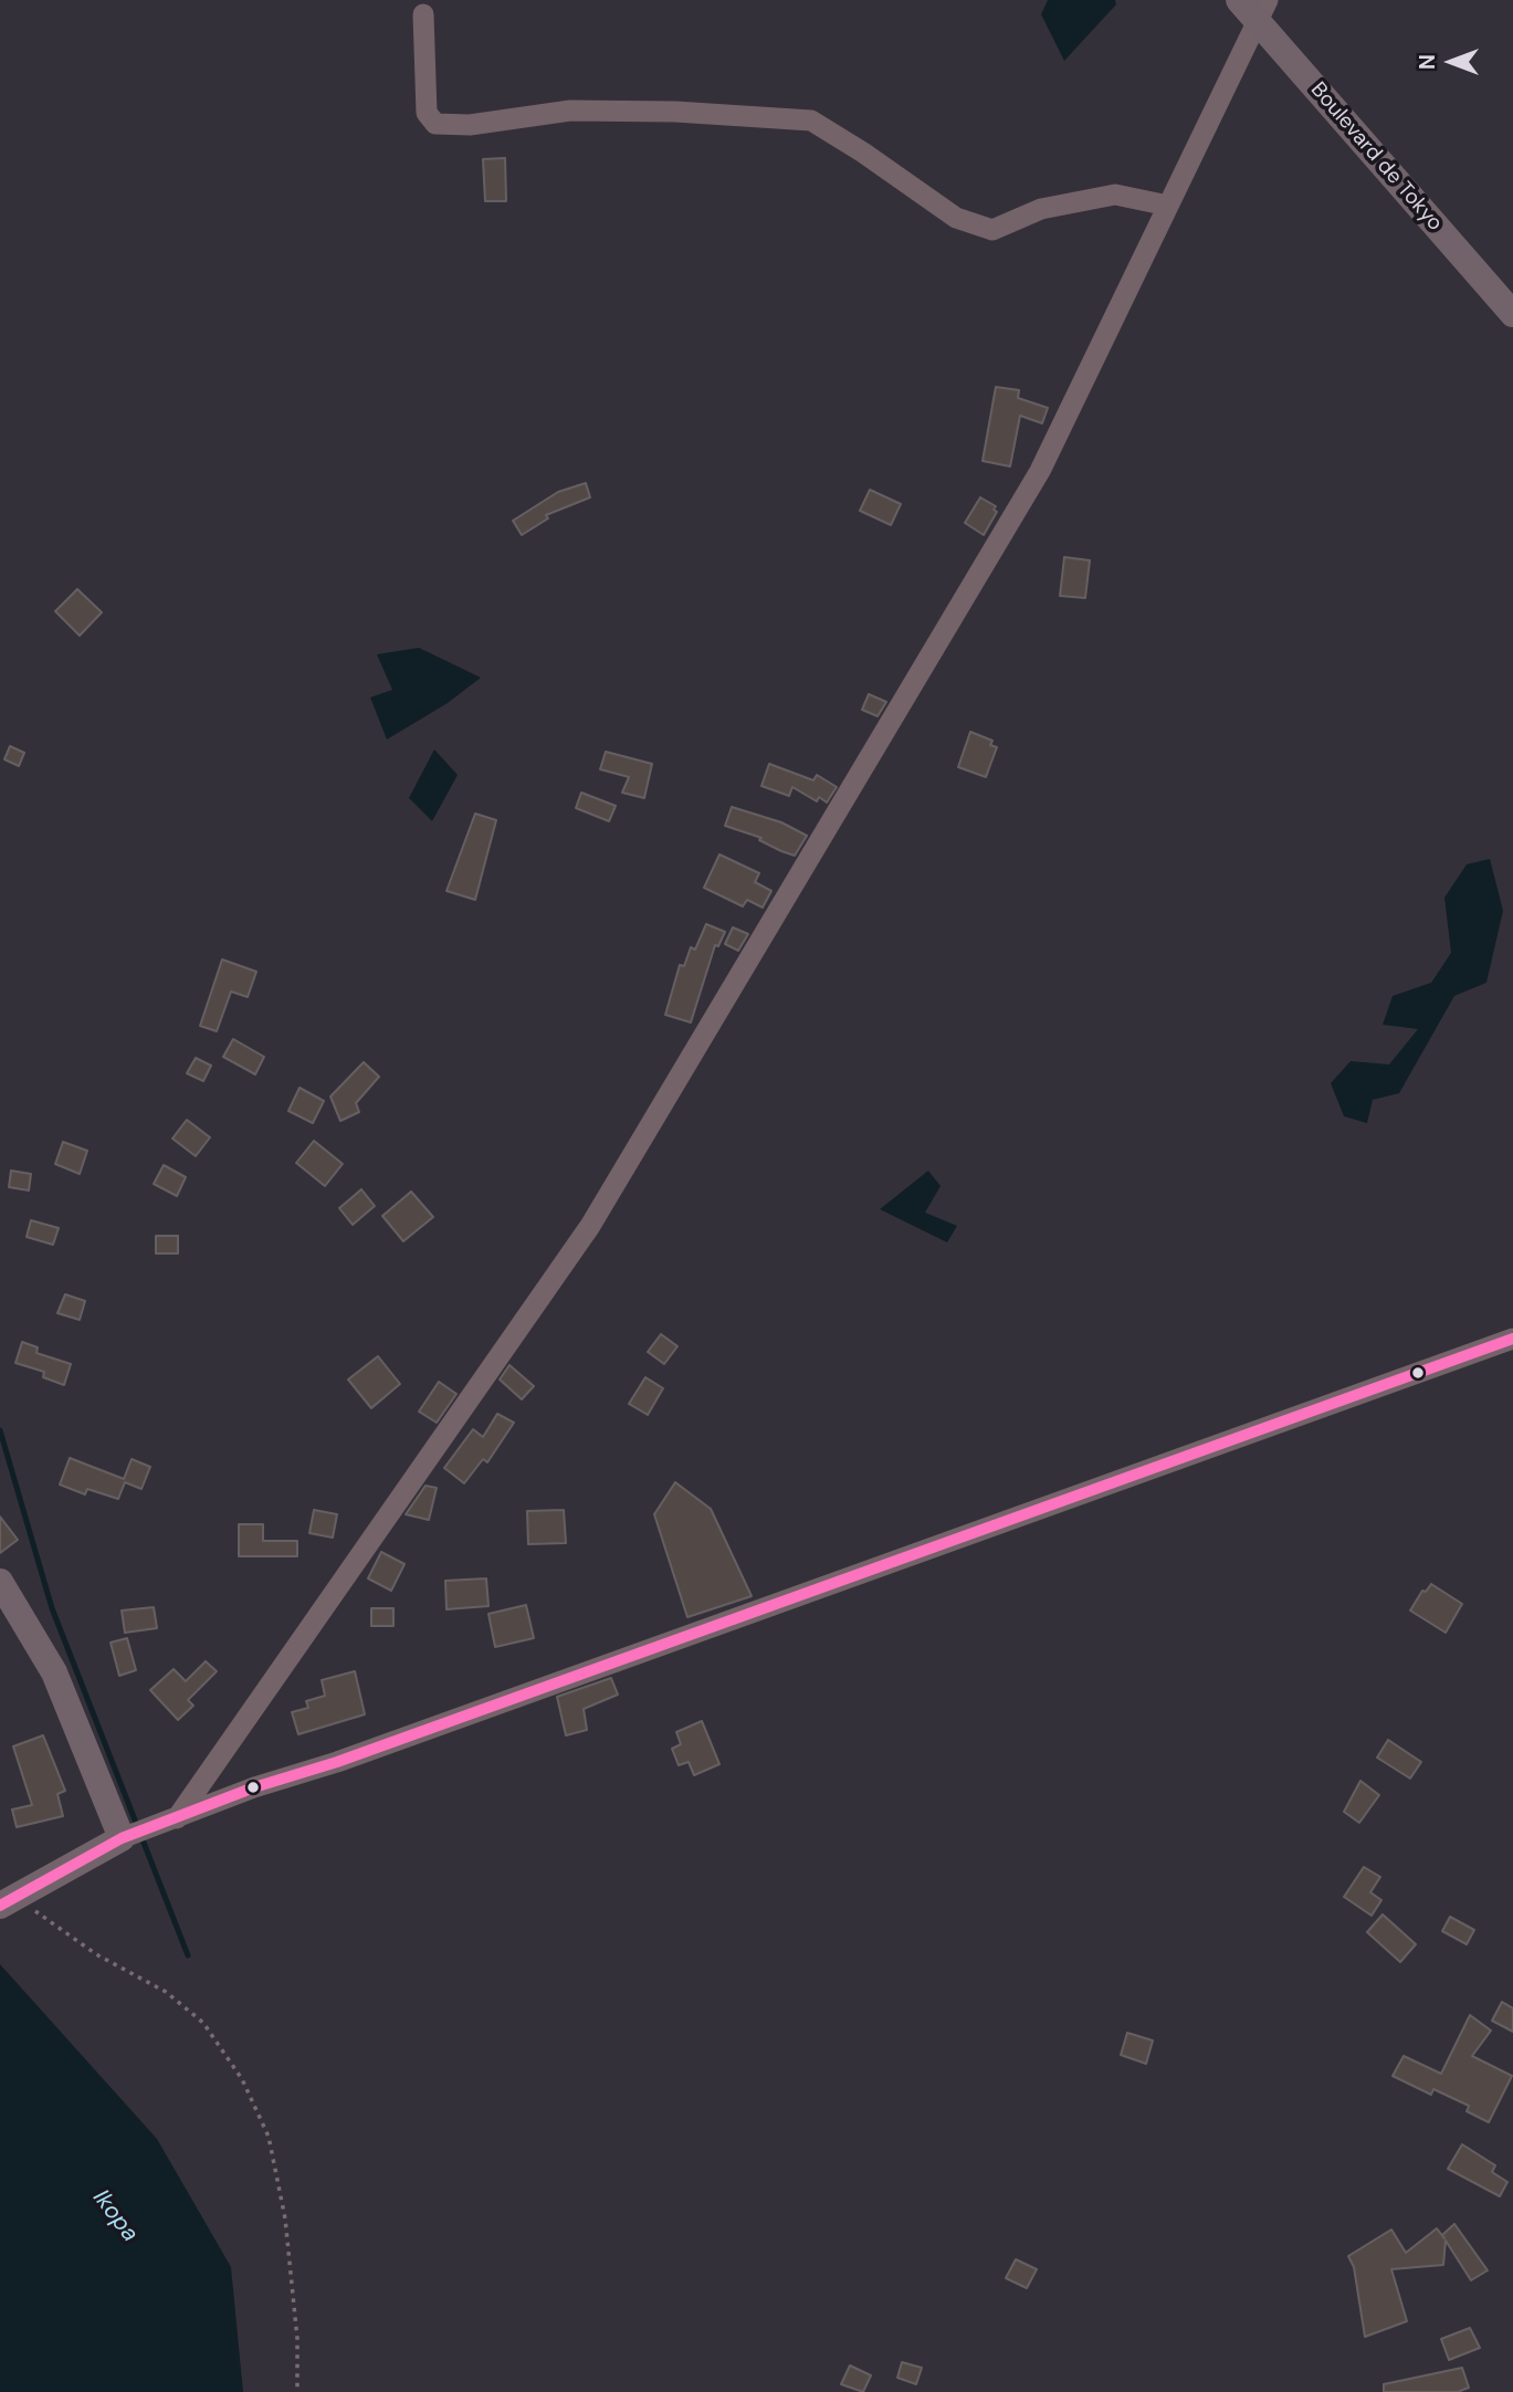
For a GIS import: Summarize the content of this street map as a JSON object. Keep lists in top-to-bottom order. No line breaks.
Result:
{"streets":{"main road":["Boulevard de Tokyo"]},"water":["Ikopa"],"north":"left"}
